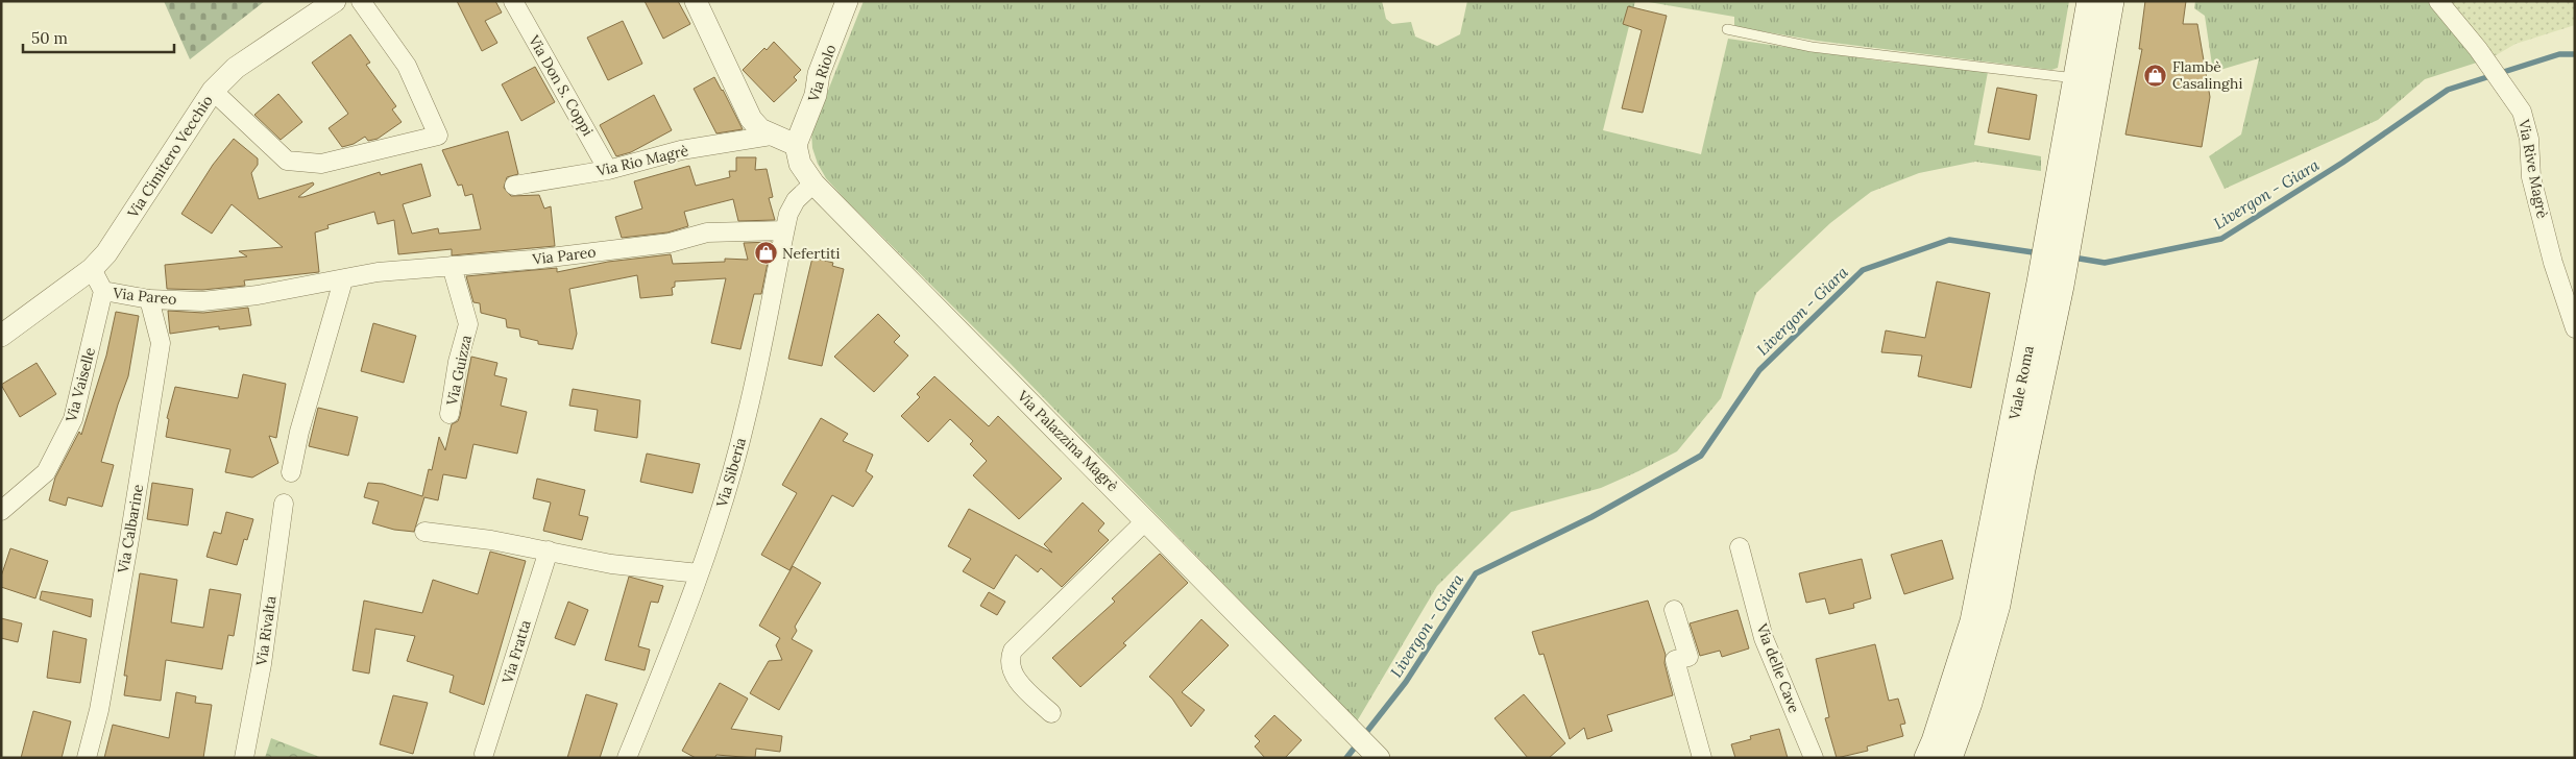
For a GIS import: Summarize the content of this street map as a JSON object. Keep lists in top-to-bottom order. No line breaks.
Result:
{"streets":{"main road":["Viale Roma"],"street":["Via Riolo","Via Don S. Coppi","Via Cimitero Vecchio","Via Rio Magrè","Via Rive Magrè","Via Pareo","Via Guizza","Via Vaiselle","Via Palazzina Magrè","Via Siberia","Via Calbarine","Via Rivalta","Via Fratta","Via delle Cave"]},"crossings":[["Via Riolo","Via Rio Magrè"],["Via Riolo","Via Palazzina Magrè"],["Via Don S. Coppi","Via Rio Magrè"],["Via Rio Magrè","Via Palazzina Magrè"],["Via Pareo","Via Guizza"],["Via Pareo","Via Vaiselle"],["Via Pareo","Via Siberia"],["Via Pareo","Via Calbarine"],["Via Palazzina Magrè","Via Siberia"]],"water":["Livergon - Giara"],"places":{"shop":["Flambè Casalinghi","Nefertiti"]},"scale_bar":"50 m"}
